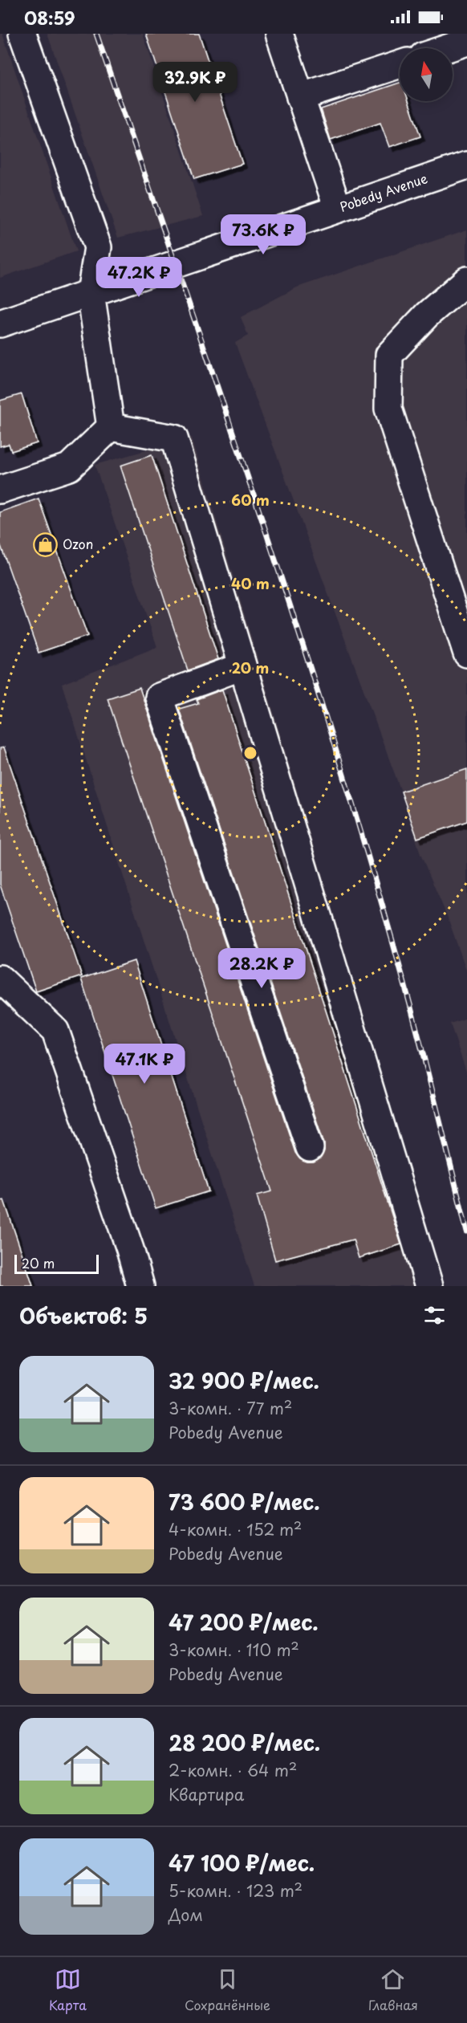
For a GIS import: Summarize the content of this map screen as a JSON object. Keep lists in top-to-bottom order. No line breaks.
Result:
{"streets":{"main road":["Pobedy Avenue"]},"places":{"shop":["Ozon"]},"scale_bar":"20 m","north":"top","page":{"status":"08:59","price":["32.9K ₽","73.6K ₽","47.2K ₽","28.2K ₽","47.1K ₽"],"scale":"20 m","heading":"Объектов: 5","list":[{"name":"32 900 ₽/мес.","note":"3-комн. · 77 m² · Pobedy Avenue"},{"name":"73 600 ₽/мес.","note":"4-комн. · 152 m² · Pobedy Avenue"},{"name":"47 200 ₽/мес.","note":"3-комн. · 110 m² · Pobedy Avenue"},{"name":"28 200 ₽/мес.","note":"2-комн. · 64 m² · Квартира"},{"name":"47 100 ₽/мес.","note":"5-комн. · 123 m² · Дом"}],"tabs":["Карта","Сохранённые","Главная"]},"rings":["60 m","40 m","20 m"]}
